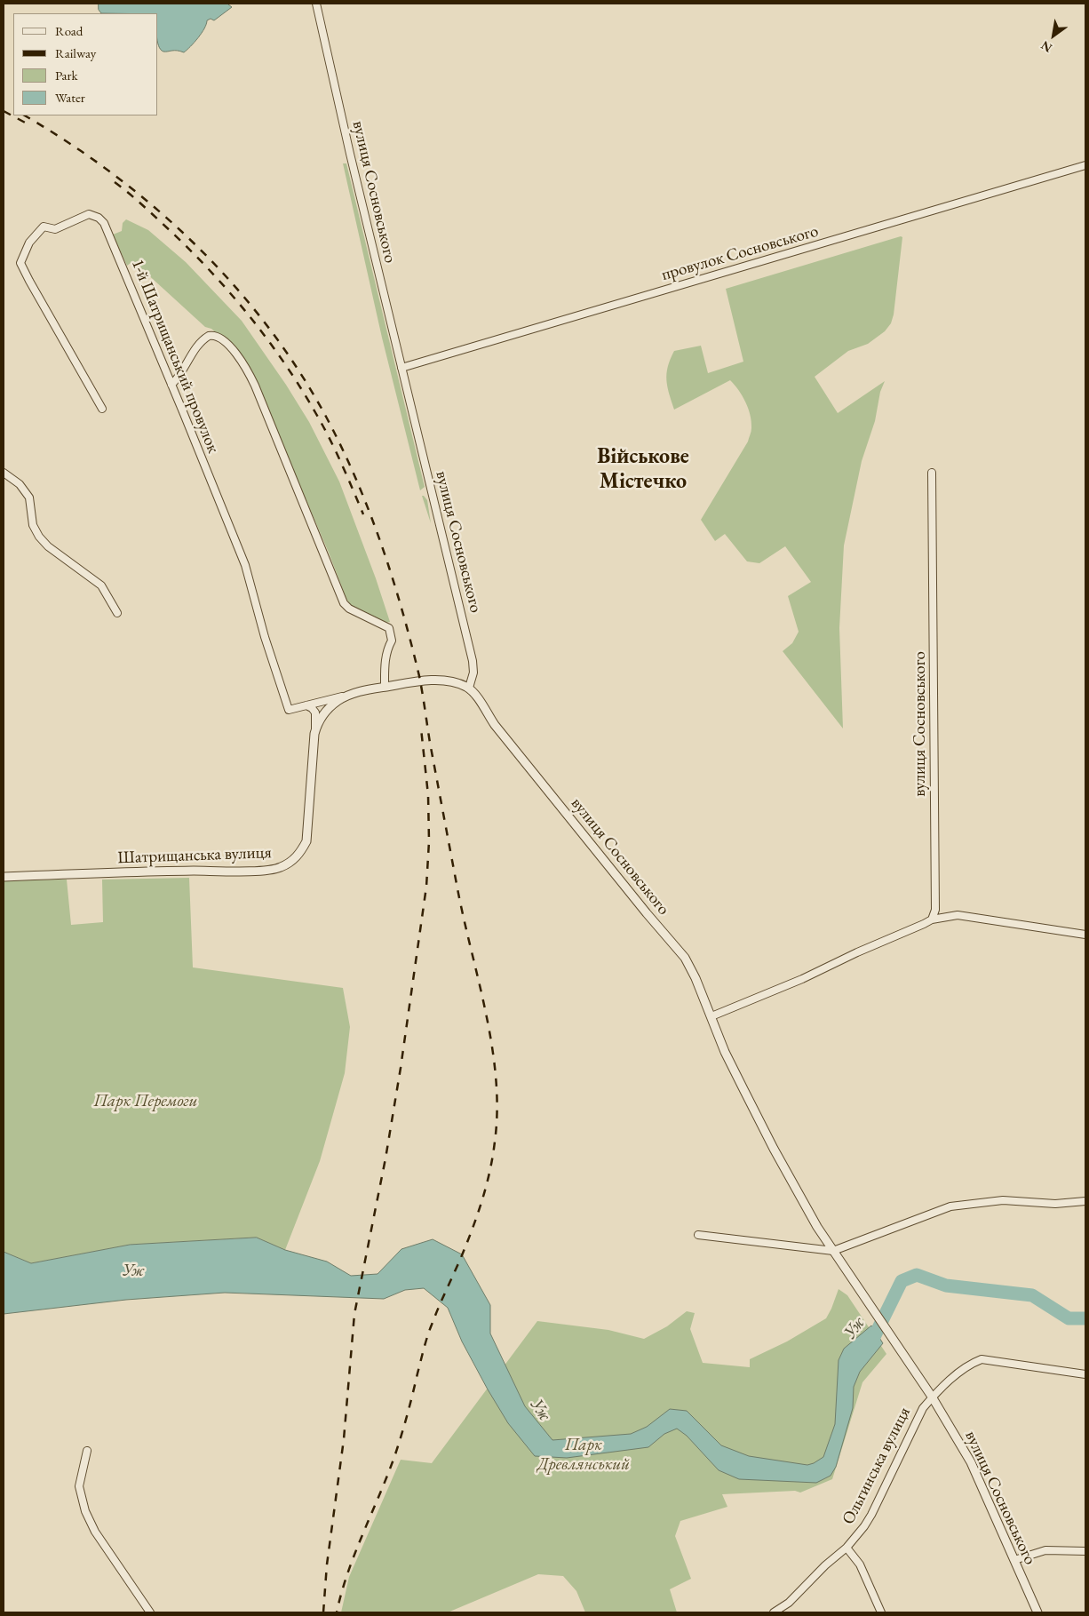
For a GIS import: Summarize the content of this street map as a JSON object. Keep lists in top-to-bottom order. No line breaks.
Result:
{"streets":{"street":["вулиця Сосновського","провулок Сосновського","1-й Шатрищанський провулок","Шатрищанська вулиця","Ольгинська вулиця"]},"crossings":[["вулиця Сосновського","провулок Сосновського"],["вулиця Сосновського","Шатрищанська вулиця"],["вулиця Сосновського","Ольгинська вулиця"],["1-й Шатрищанський провулок","Шатрищанська вулиця"]],"districts":["Військове Містечко"],"water":["Уж"],"parks":["Парк Перемоги","Парк Древлянський"],"legend":["Road","Railway","Park","Water"],"north":"bottom left"}
